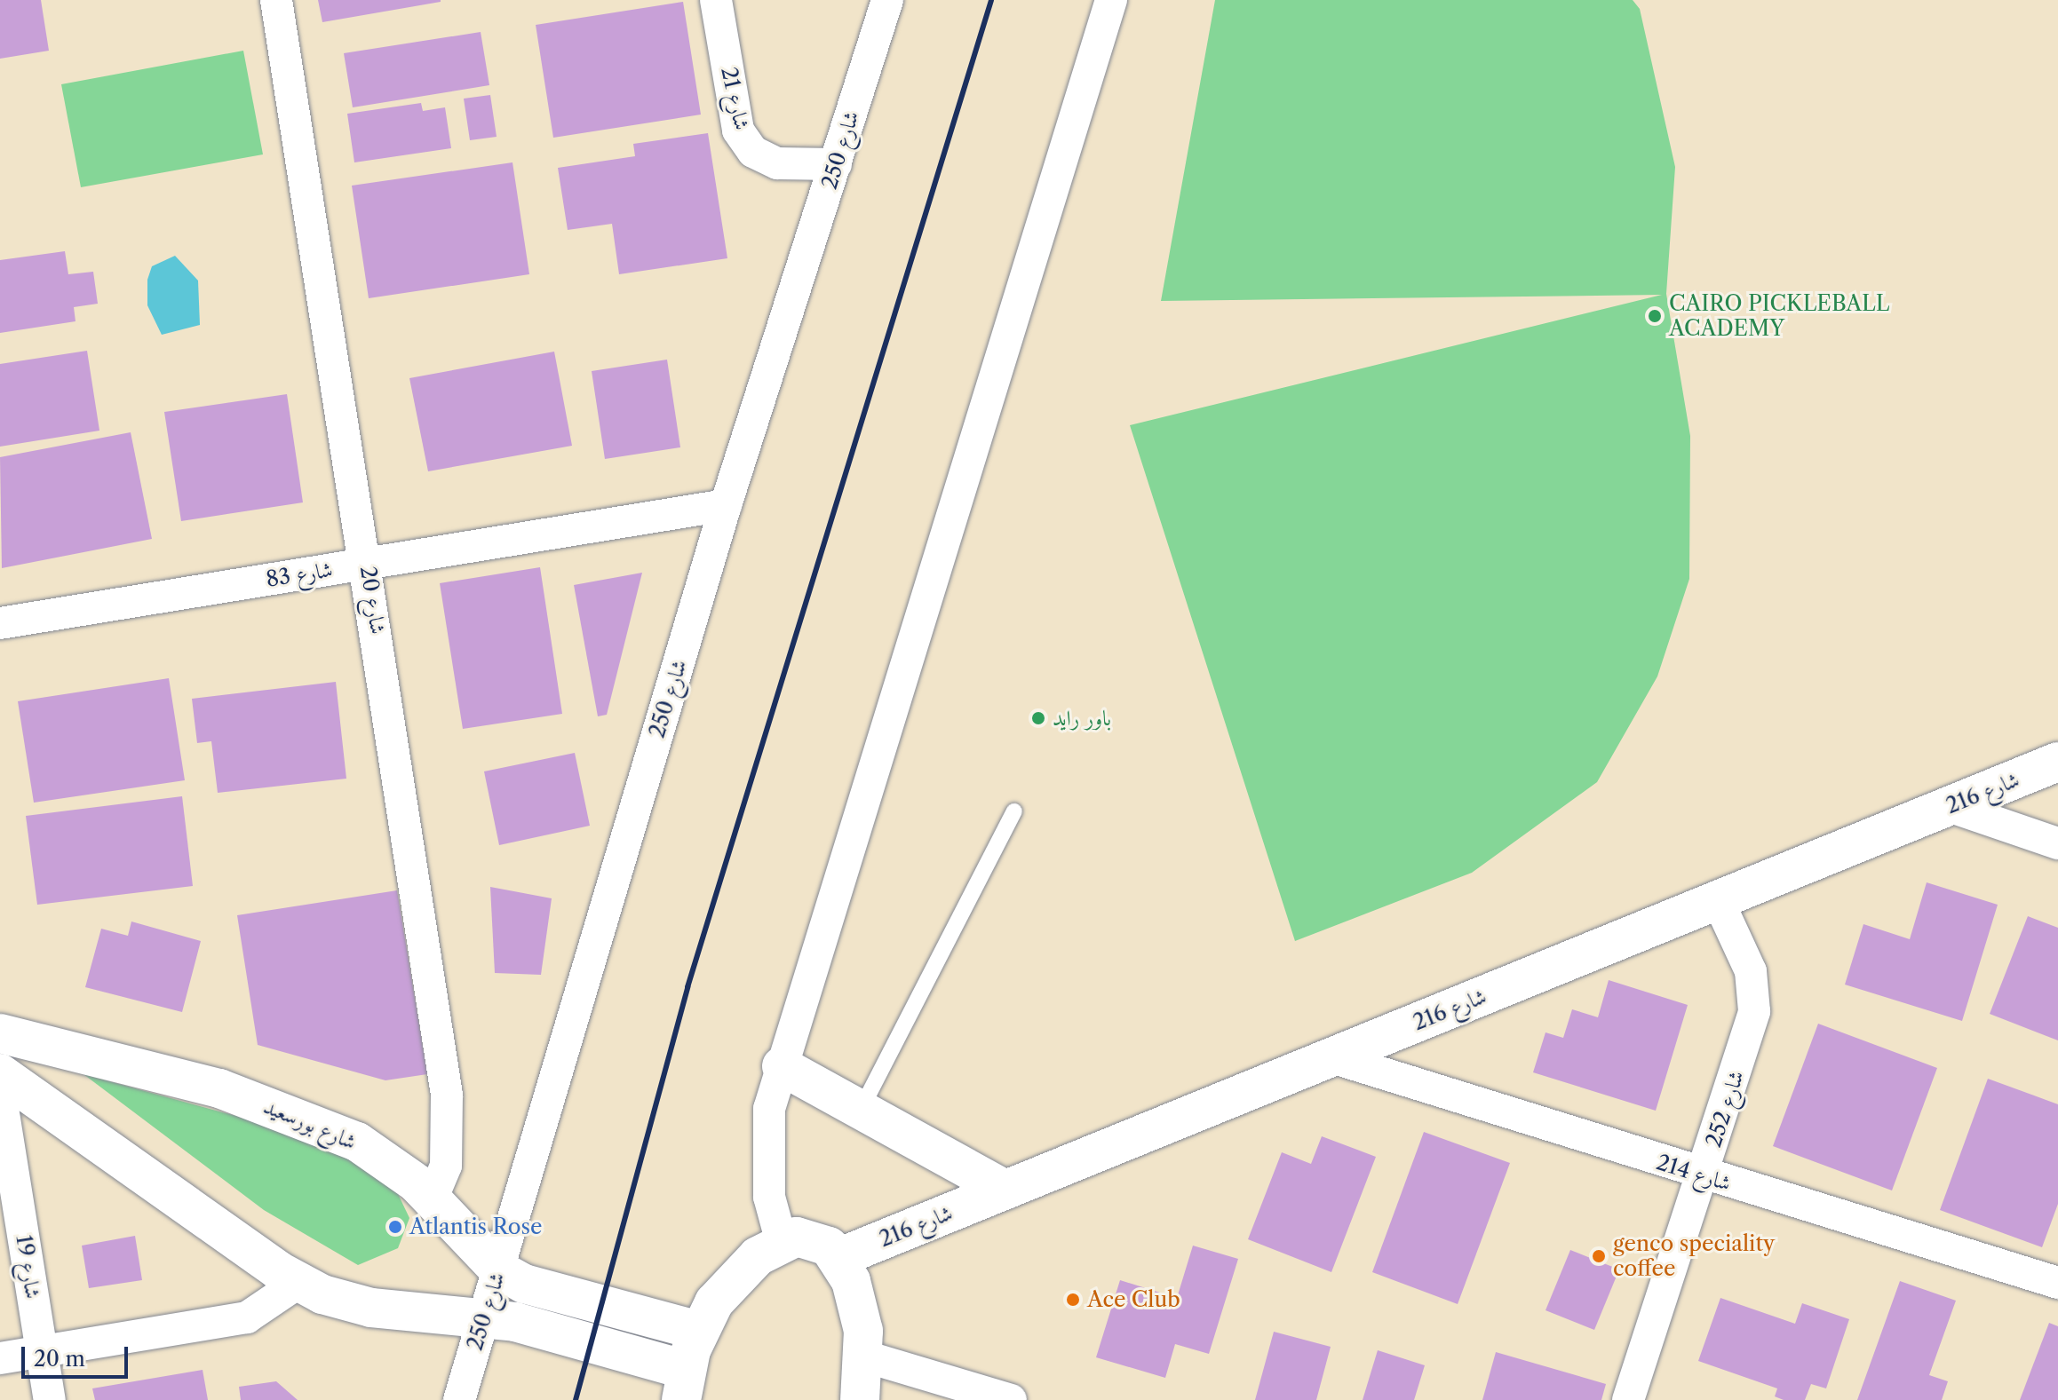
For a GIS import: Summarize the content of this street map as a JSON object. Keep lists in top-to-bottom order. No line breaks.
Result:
{"streets":{"main road":["شارع 216","شارع بورسعيد"],"street":["شارع 21","شارع 250","شارع 83","شارع 20","شارع 252","شارع 214","شارع 19"]},"crossings":[["شارع 21","شارع 250"],["شارع 250","شارع 83"],["شارع 250","شارع بورسعيد"],["شارع 83","شارع 20"],["شارع 20","شارع بورسعيد"],["شارع 216","شارع 252"],["شارع 216","شارع 214"],["شارع 252","شارع 214"]],"places":["CAIRO PICKLEBALL ACADEMY","باور رايد","Atlantis Rose","genco speciality coffee","Ace Club"],"scale_bar":"20 m"}
